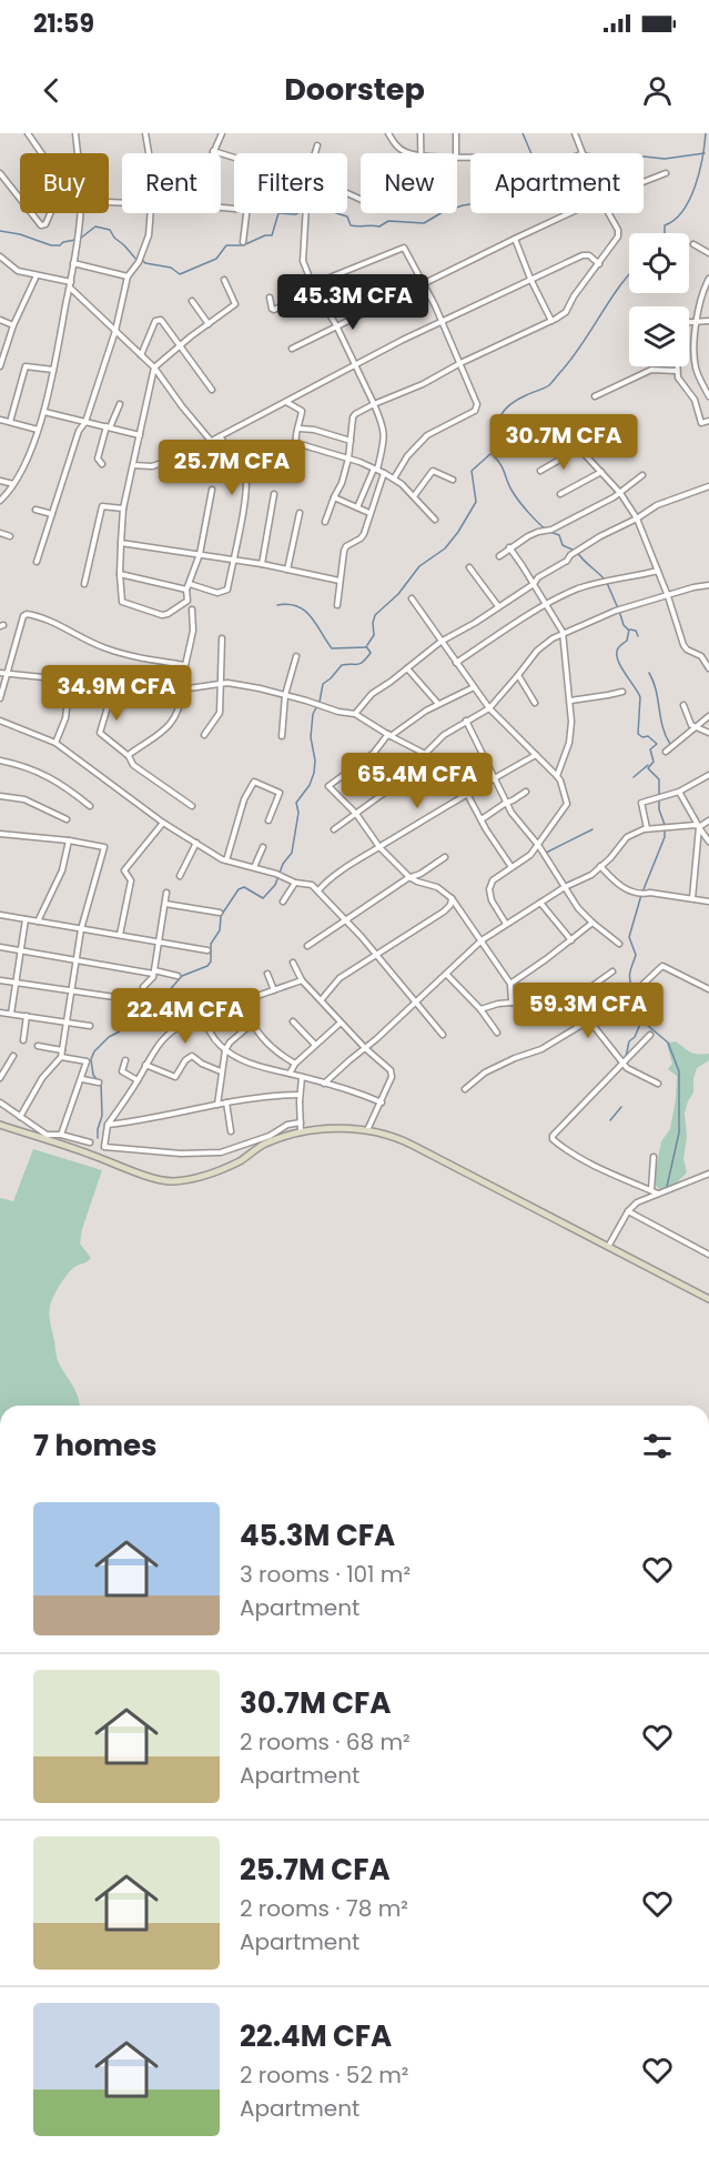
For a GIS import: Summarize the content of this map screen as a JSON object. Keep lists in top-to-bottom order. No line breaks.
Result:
{"page":{"status":"21:59","header":"Doorstep","chip":["Buy","Rent","Filters","New","Apartment"],"price":["45.3M CFA","30.7M CFA","25.7M CFA","34.9M CFA","65.4M CFA","59.3M CFA","22.4M CFA"],"heading":"7 homes","list":[{"name":"45.3M CFA","note":"3 rooms · 101 m² · Apartment"},{"name":"30.7M CFA","note":"2 rooms · 68 m² · Apartment"},{"name":"25.7M CFA","note":"2 rooms · 78 m² · Apartment"},{"name":"22.4M CFA","note":"2 rooms · 52 m² · Apartment"}]}}
